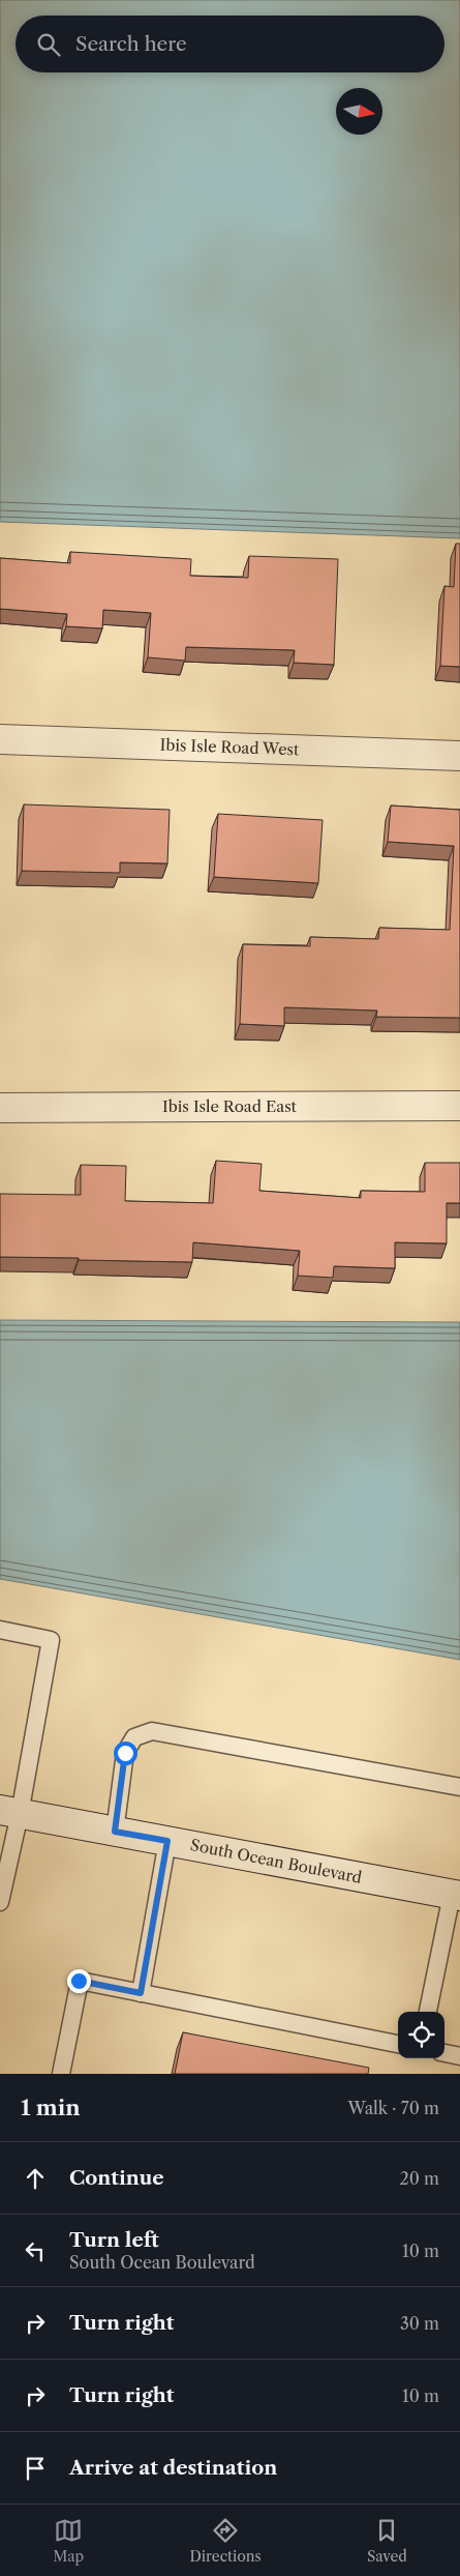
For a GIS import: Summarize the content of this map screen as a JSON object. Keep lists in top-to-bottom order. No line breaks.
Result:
{"streets":{"street":["Ibis Isle Road West","Ibis Isle Road East","South Ocean Boulevard"]},"north":"right","page":{"search":"Search here","heading":["1 min","Walk · 70 m"],"list":[["Continue","20 m"],["Turn left","South Ocean Boulevard","10 m"],["Turn right","30 m"],["Turn right","10 m"],"Arrive at destination"],"nav":["Map","Directions","Saved"]}}
